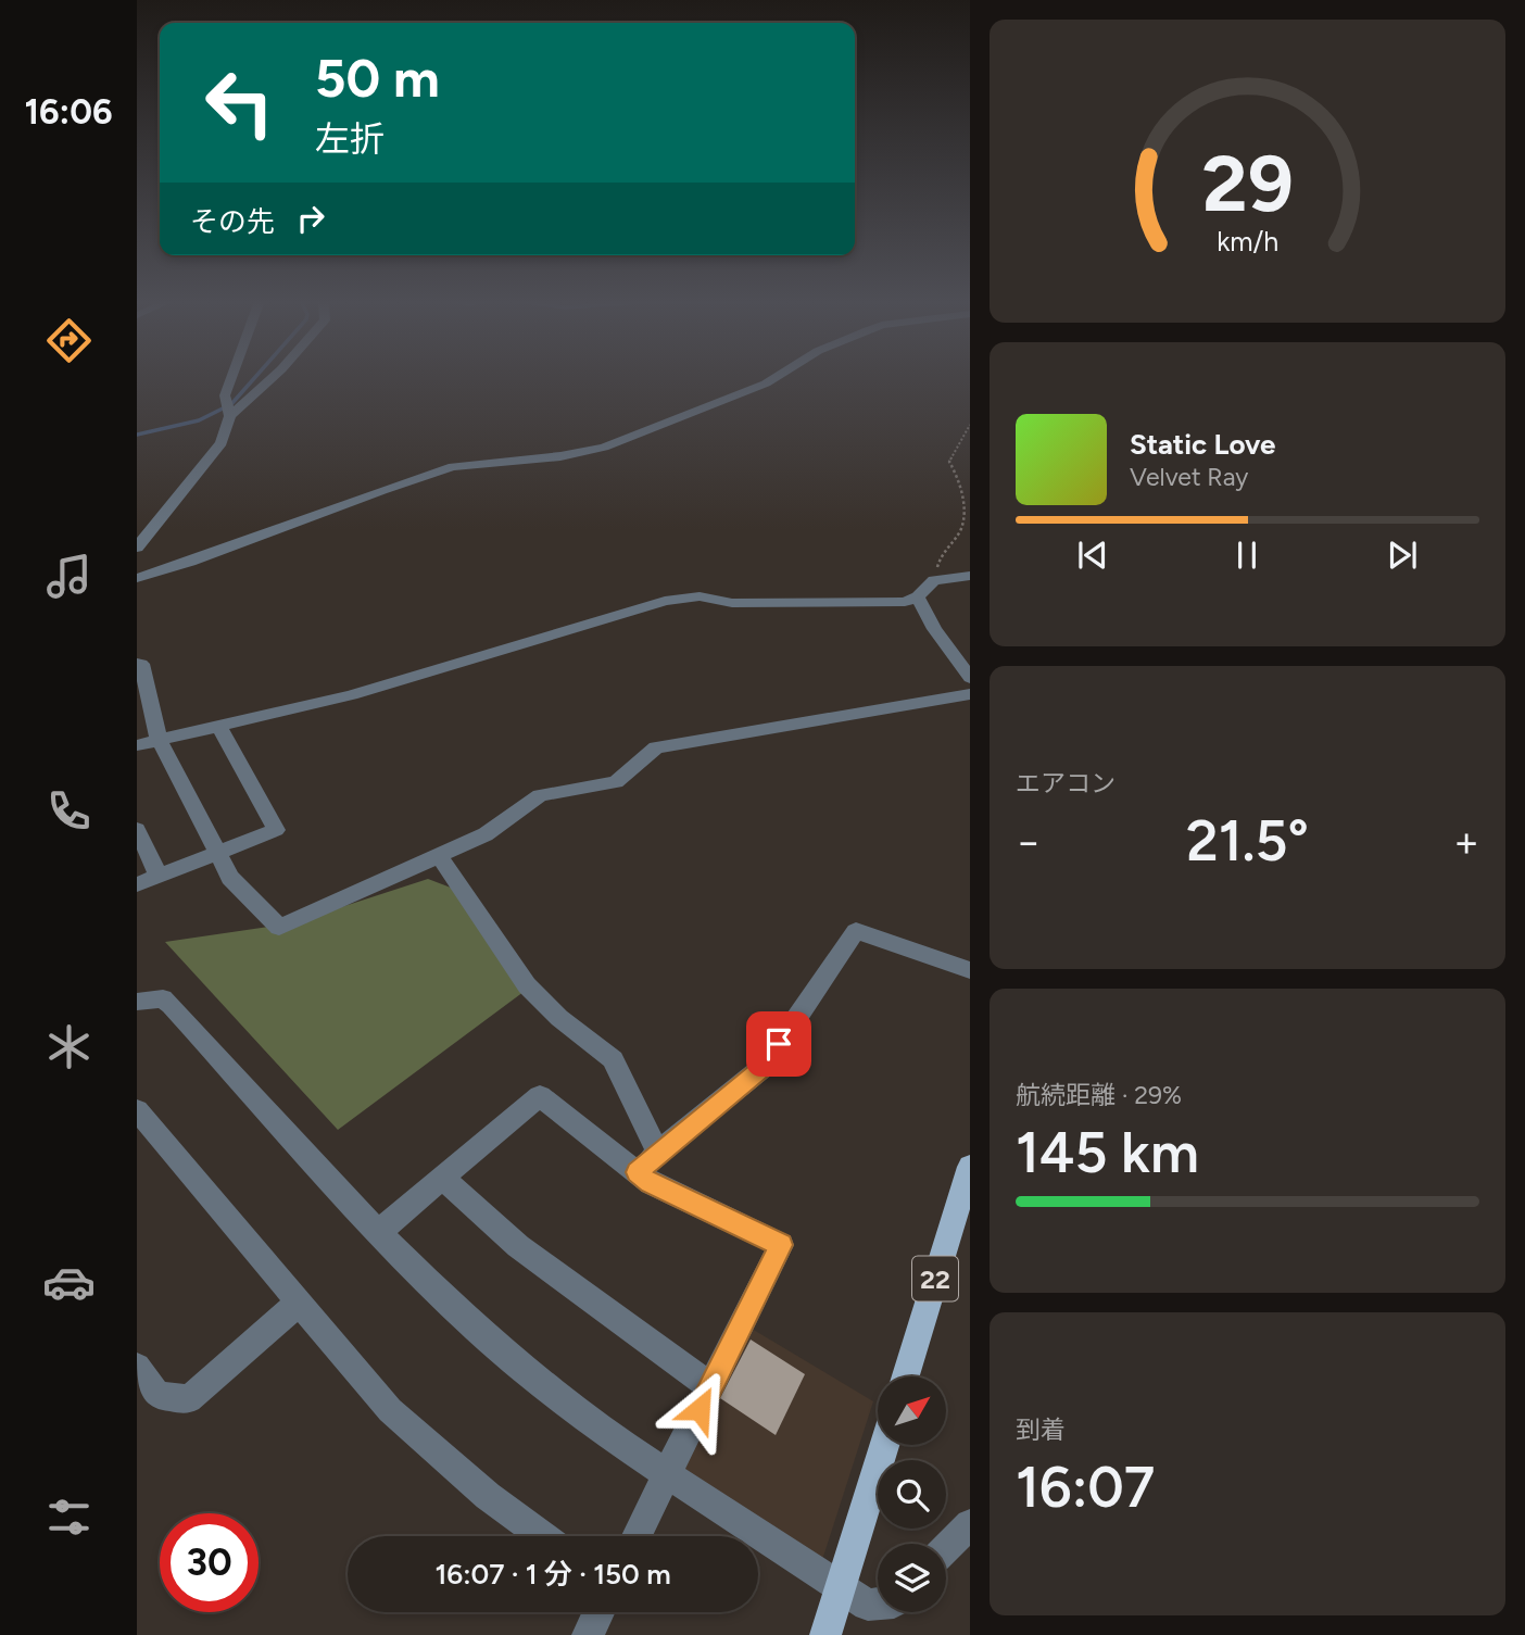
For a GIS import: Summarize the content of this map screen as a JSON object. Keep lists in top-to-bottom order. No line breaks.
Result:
{"streets":{"main road":["22"]},"north":"top right","page":{"tabs":"16:06","turn":["50 m","左折"],"then":"その先","song":["Static Love","Velvet Ray"],"tile":["エアコン",["航続距離 · 29%","145 km"],["到着","16:07"]],"heat":["−","21.5°","+"],"limit":"30","trip":"16:07 · 1 分 · 150 m","gauge":["29","km/h"]}}
